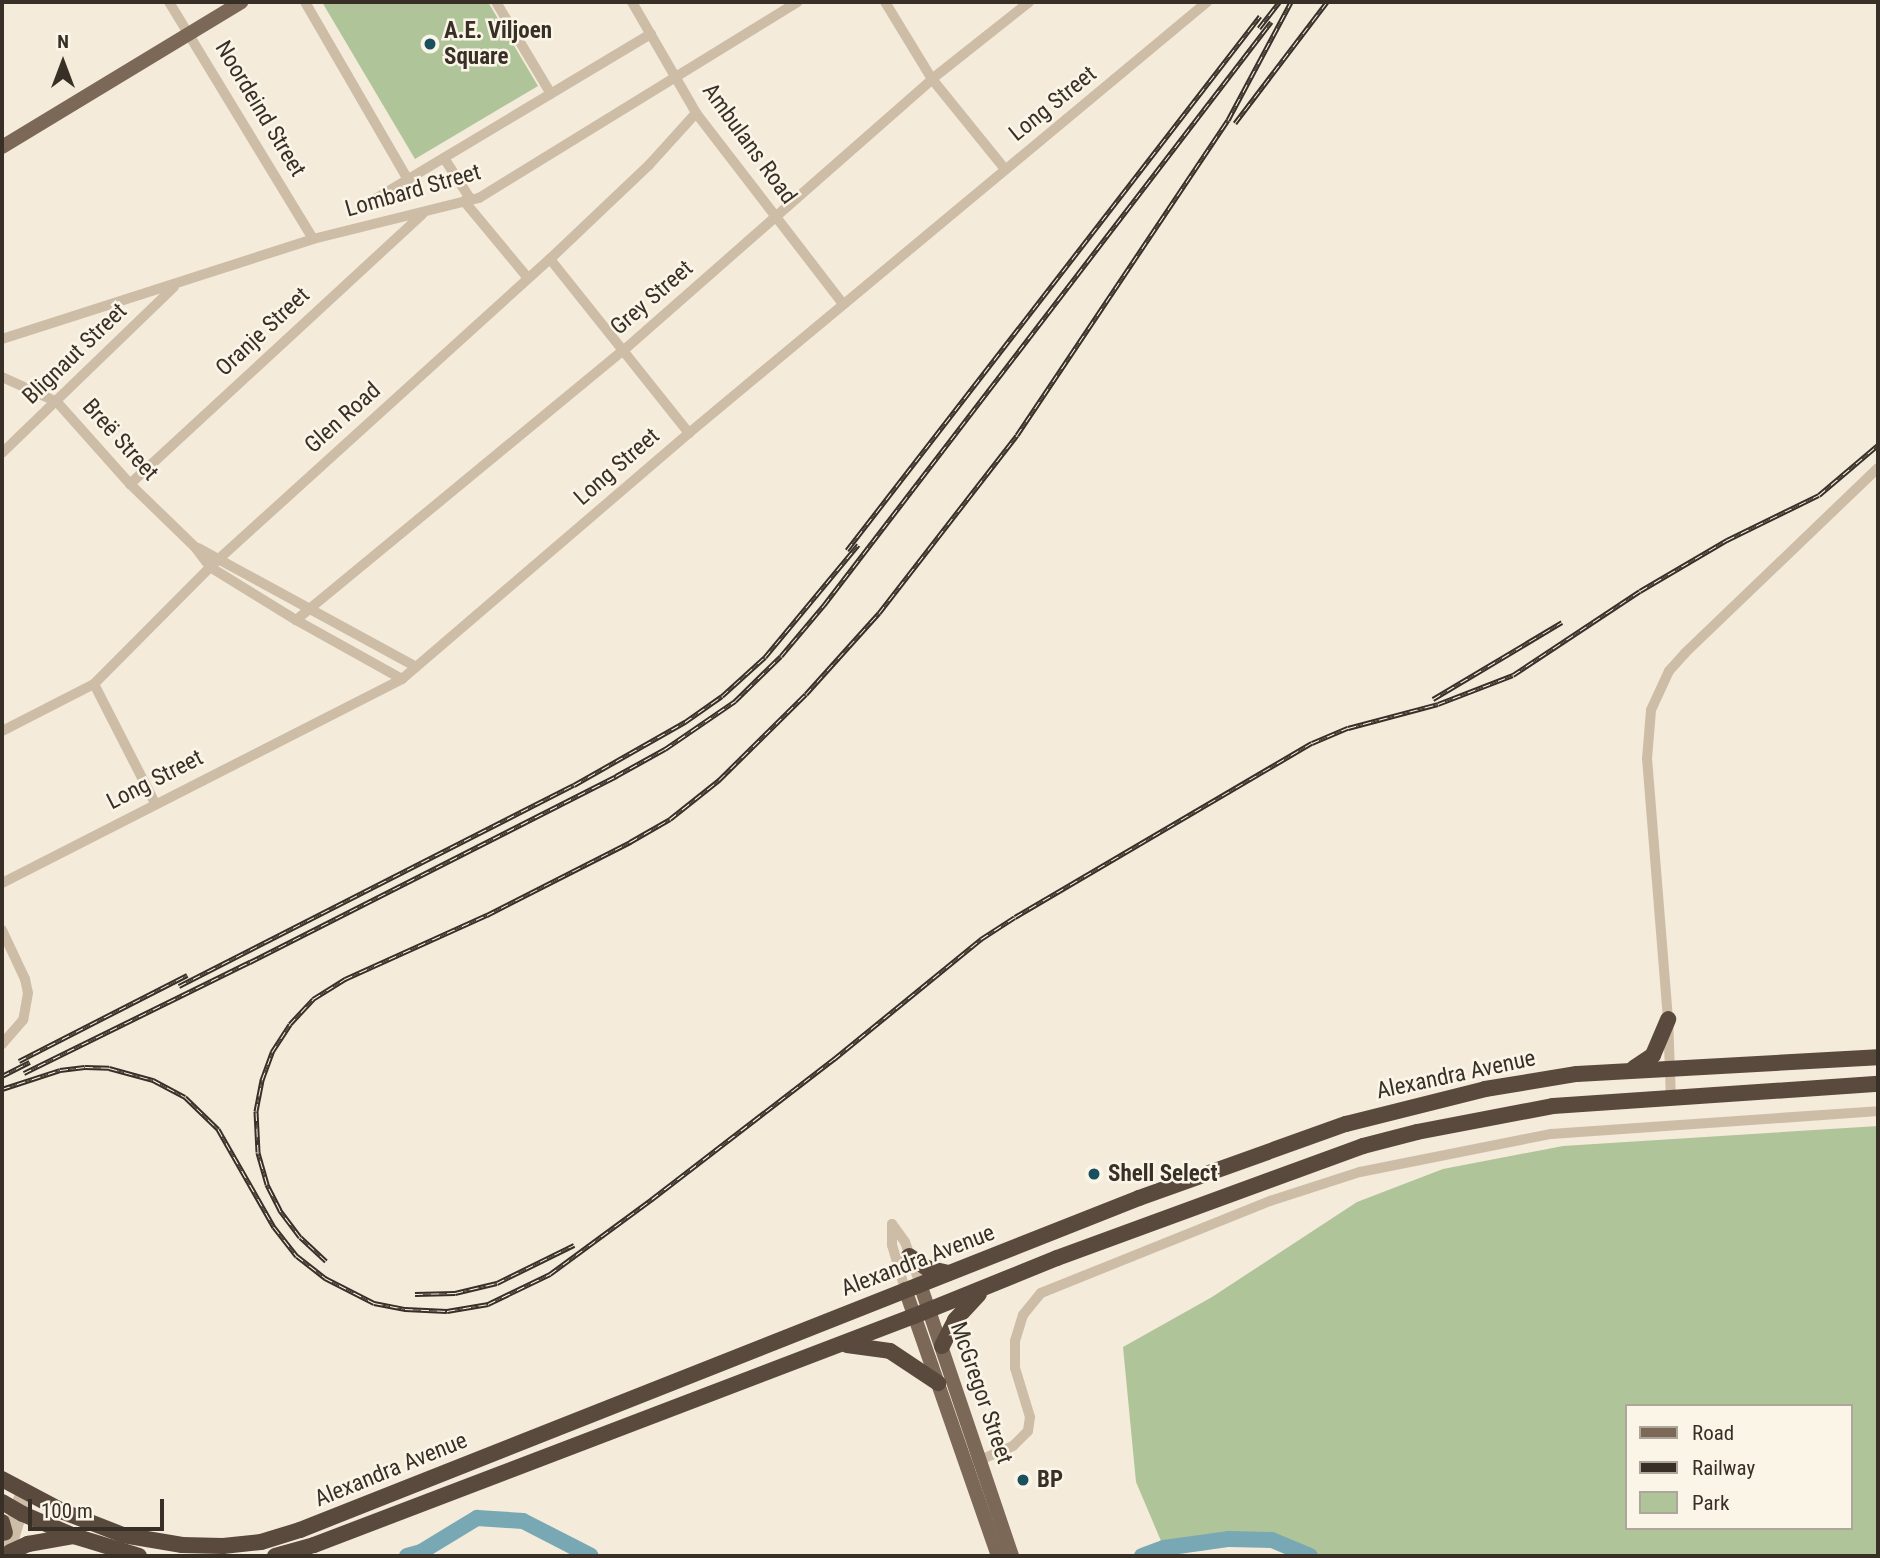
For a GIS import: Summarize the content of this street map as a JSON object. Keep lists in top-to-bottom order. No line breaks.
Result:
{"streets":{"highway":["Alexandra Avenue"],"main road":["McGregor Street"],"street":["Long Street","Noordeind Street","Ambulans Road","Lombard Street","Grey Street","Oranje Street","Blignaut Street","Glen Road","Breë Street"]},"crossings":[["Long Street","Ambulans Road"],["Long Street","Breë Street"],["Noordeind Street","Lombard Street"],["Ambulans Road","Lombard Street"],["Ambulans Road","Grey Street"],["Ambulans Road","Glen Road"],["Lombard Street","Oranje Street"],["Lombard Street","Blignaut Street"],["Grey Street","Breë Street"],["Oranje Street","Breë Street"],["Blignaut Street","Breë Street"],["Glen Road","Breë Street"],["Alexandra Avenue","McGregor Street"]],"places":["A.E. Viljoen Square","Shell Select","BP"],"legend":["Road","Railway","Park"],"scale_bar":"100 m","north":"top"}
